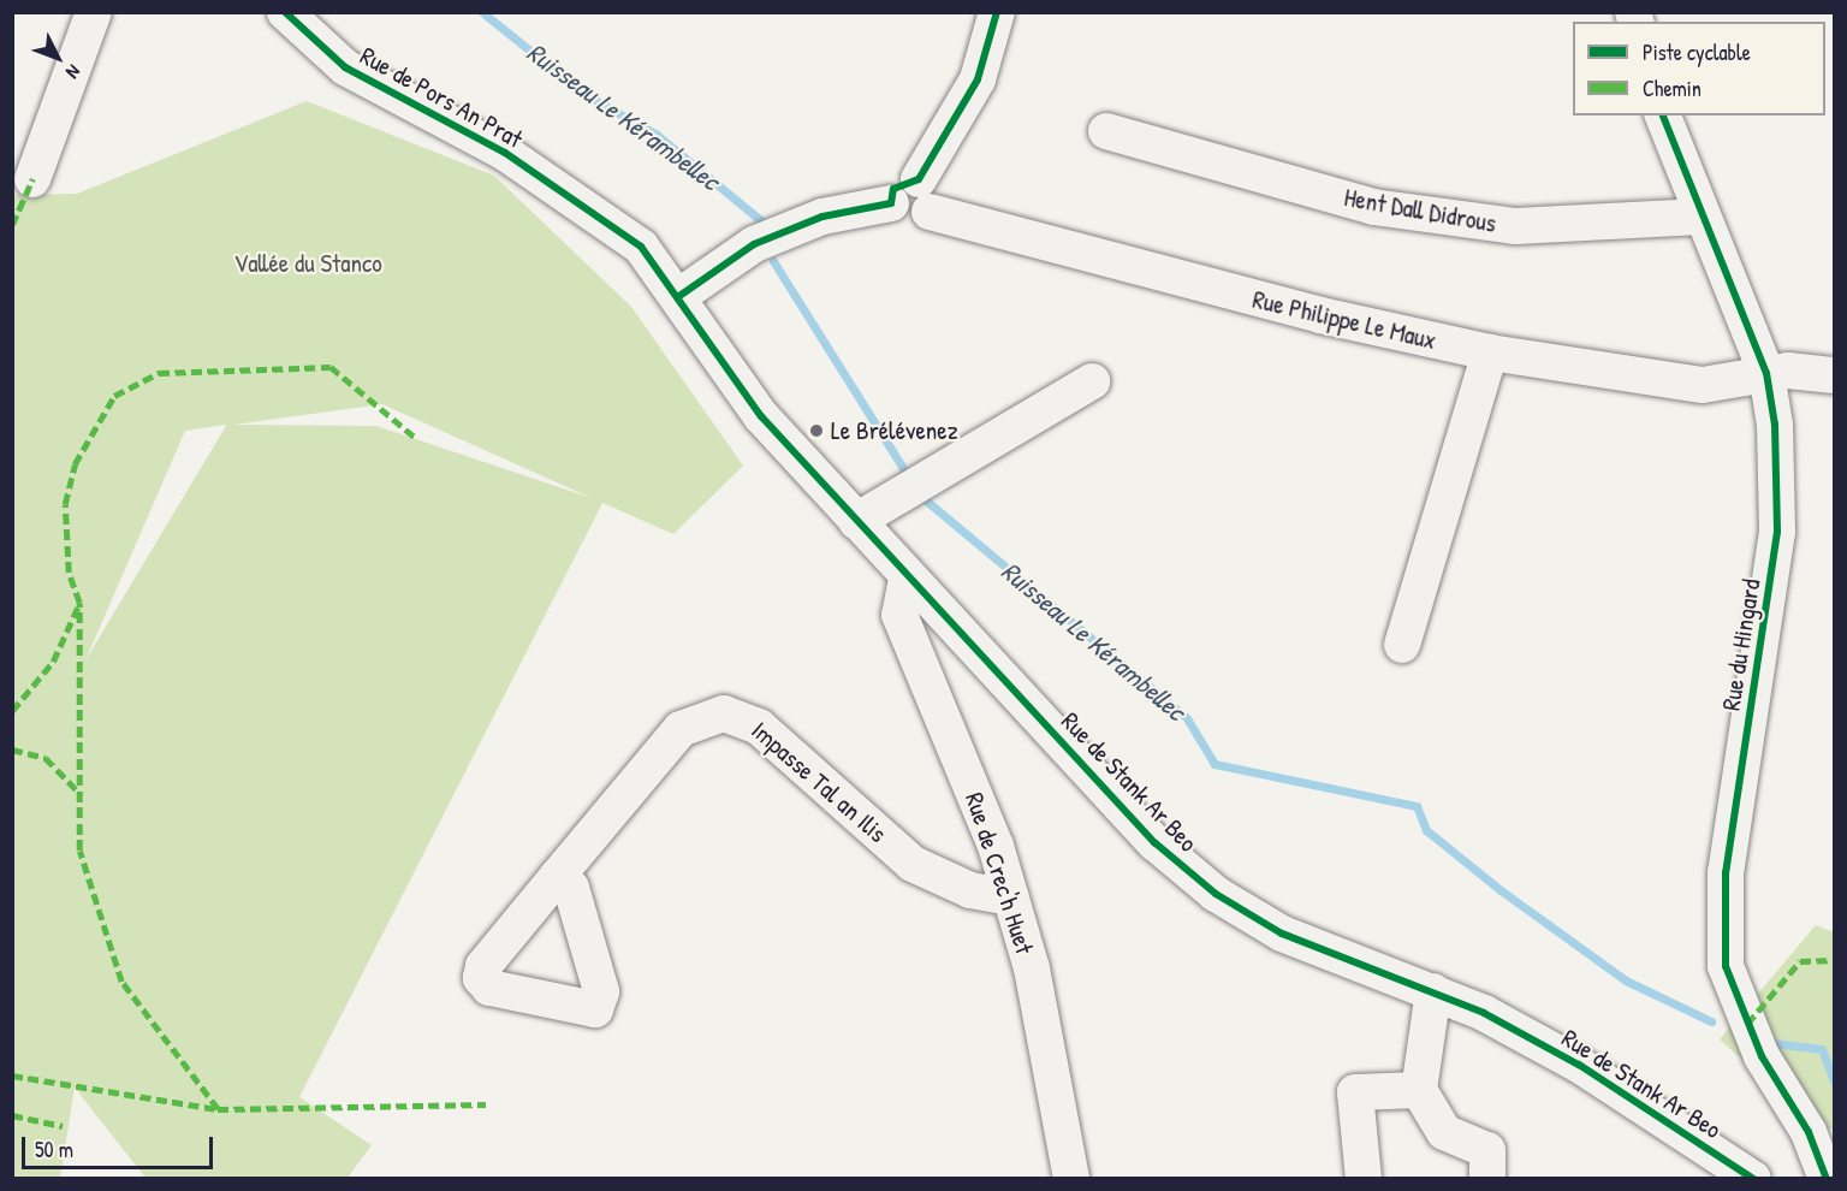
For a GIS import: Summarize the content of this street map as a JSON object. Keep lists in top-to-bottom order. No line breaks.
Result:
{"streets":{"street":["Rue de Pors An Prat","Hent Dall Didrous","Rue Philippe Le Maux","Rue du Hingard","Impasse Tal an Ilis","Rue de Stank Ar Beo","Rue de Crec'h Huet"]},"crossings":[["Rue de Pors An Prat","Rue Philippe Le Maux"],["Rue de Pors An Prat","Rue de Stank Ar Beo"],["Hent Dall Didrous","Rue du Hingard"],["Rue Philippe Le Maux","Rue du Hingard"],["Rue Philippe Le Maux","Rue de Stank Ar Beo"],["Impasse Tal an Ilis","Rue de Crec'h Huet"],["Rue de Stank Ar Beo","Rue de Crec'h Huet"]],"water":["Ruisseau Le Kérambellec"],"parks":["Vallée du Stanco"],"places":["Le Brélévenez"],"legend":["Piste cyclable","Chemin"],"scale_bar":"50 m","north":"bottom right"}
